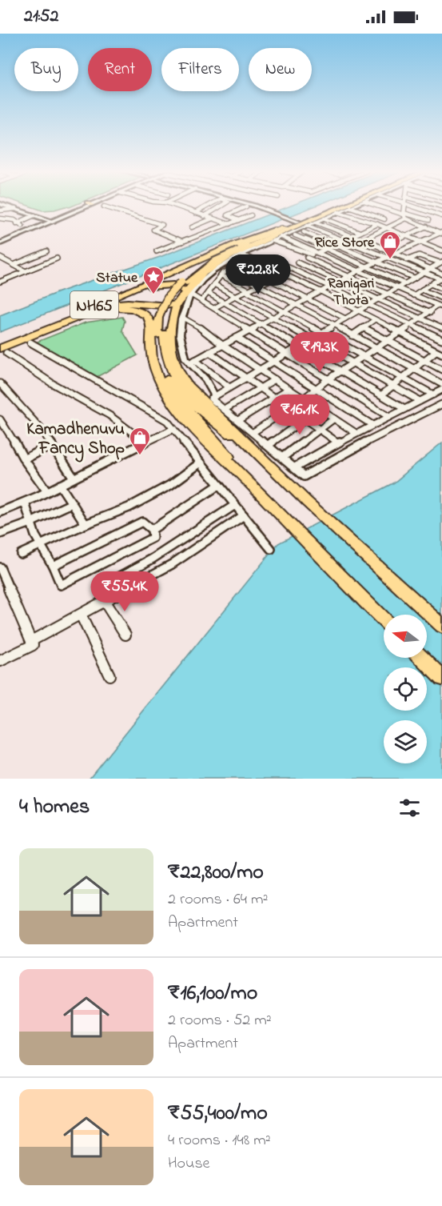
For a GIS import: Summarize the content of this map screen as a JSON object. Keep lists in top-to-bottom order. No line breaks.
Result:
{"streets":{"highway":["NH65"]},"districts":["Ranigari Thota"],"places":{"shop":["Rice Store","Kamadhenuvu Fancy Shop"],"place":["Statue"]},"north":"left","page":{"status":"21:52","chip":["Buy","Rent","Filters","New"],"price":["₹22.8K","₹19.3K","₹16.1K","₹55.4K"],"heading":"4 homes","list":[{"name":"₹22,800/mo","note":"2 rooms · 64 m² · Apartment"},{"name":"₹16,100/mo","note":"2 rooms · 52 m² · Apartment"},{"name":"₹55,400/mo","note":"4 rooms · 148 m² · House"}]}}
